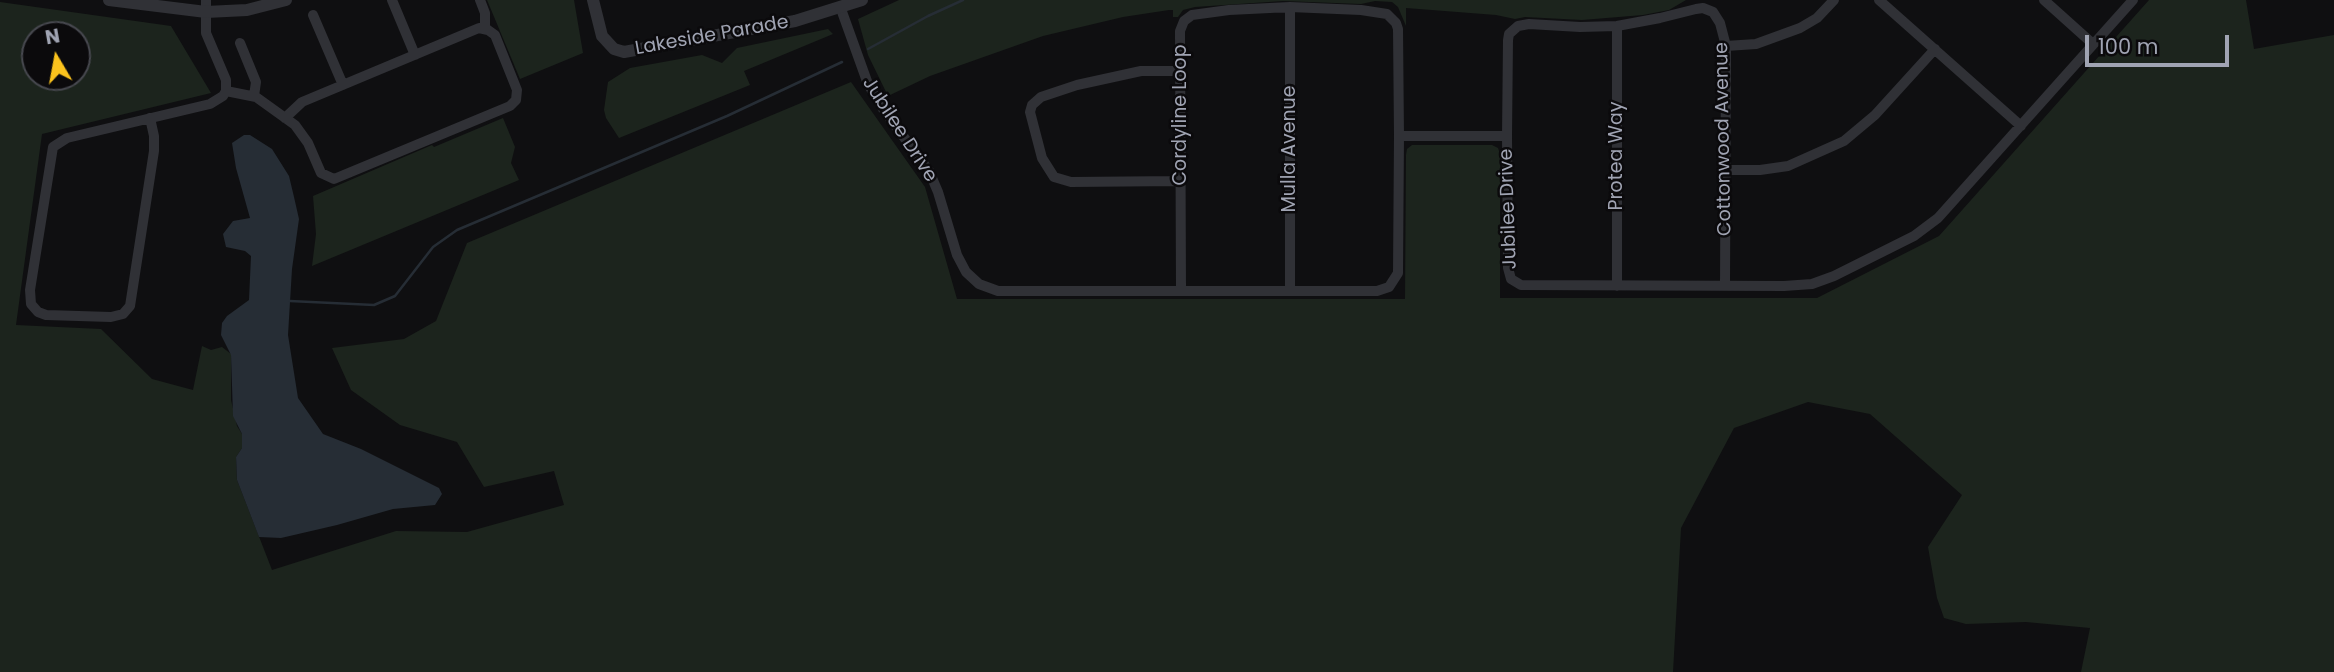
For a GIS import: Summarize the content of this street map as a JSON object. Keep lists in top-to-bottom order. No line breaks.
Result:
{"streets":{"street":["Lakeside Parade","Cordyline Loop","Jubilee Drive","Cottonwood Avenue","Mulla Avenue","Protea Way"]},"crossings":[["Lakeside Parade","Jubilee Drive"],["Cordyline Loop","Jubilee Drive"],["Cordyline Loop","Mulla Avenue"],["Jubilee Drive","Cottonwood Avenue"],["Jubilee Drive","Mulla Avenue"],["Jubilee Drive","Protea Way"],["Cottonwood Avenue","Protea Way"]],"scale_bar":"100 m","north":"top"}
